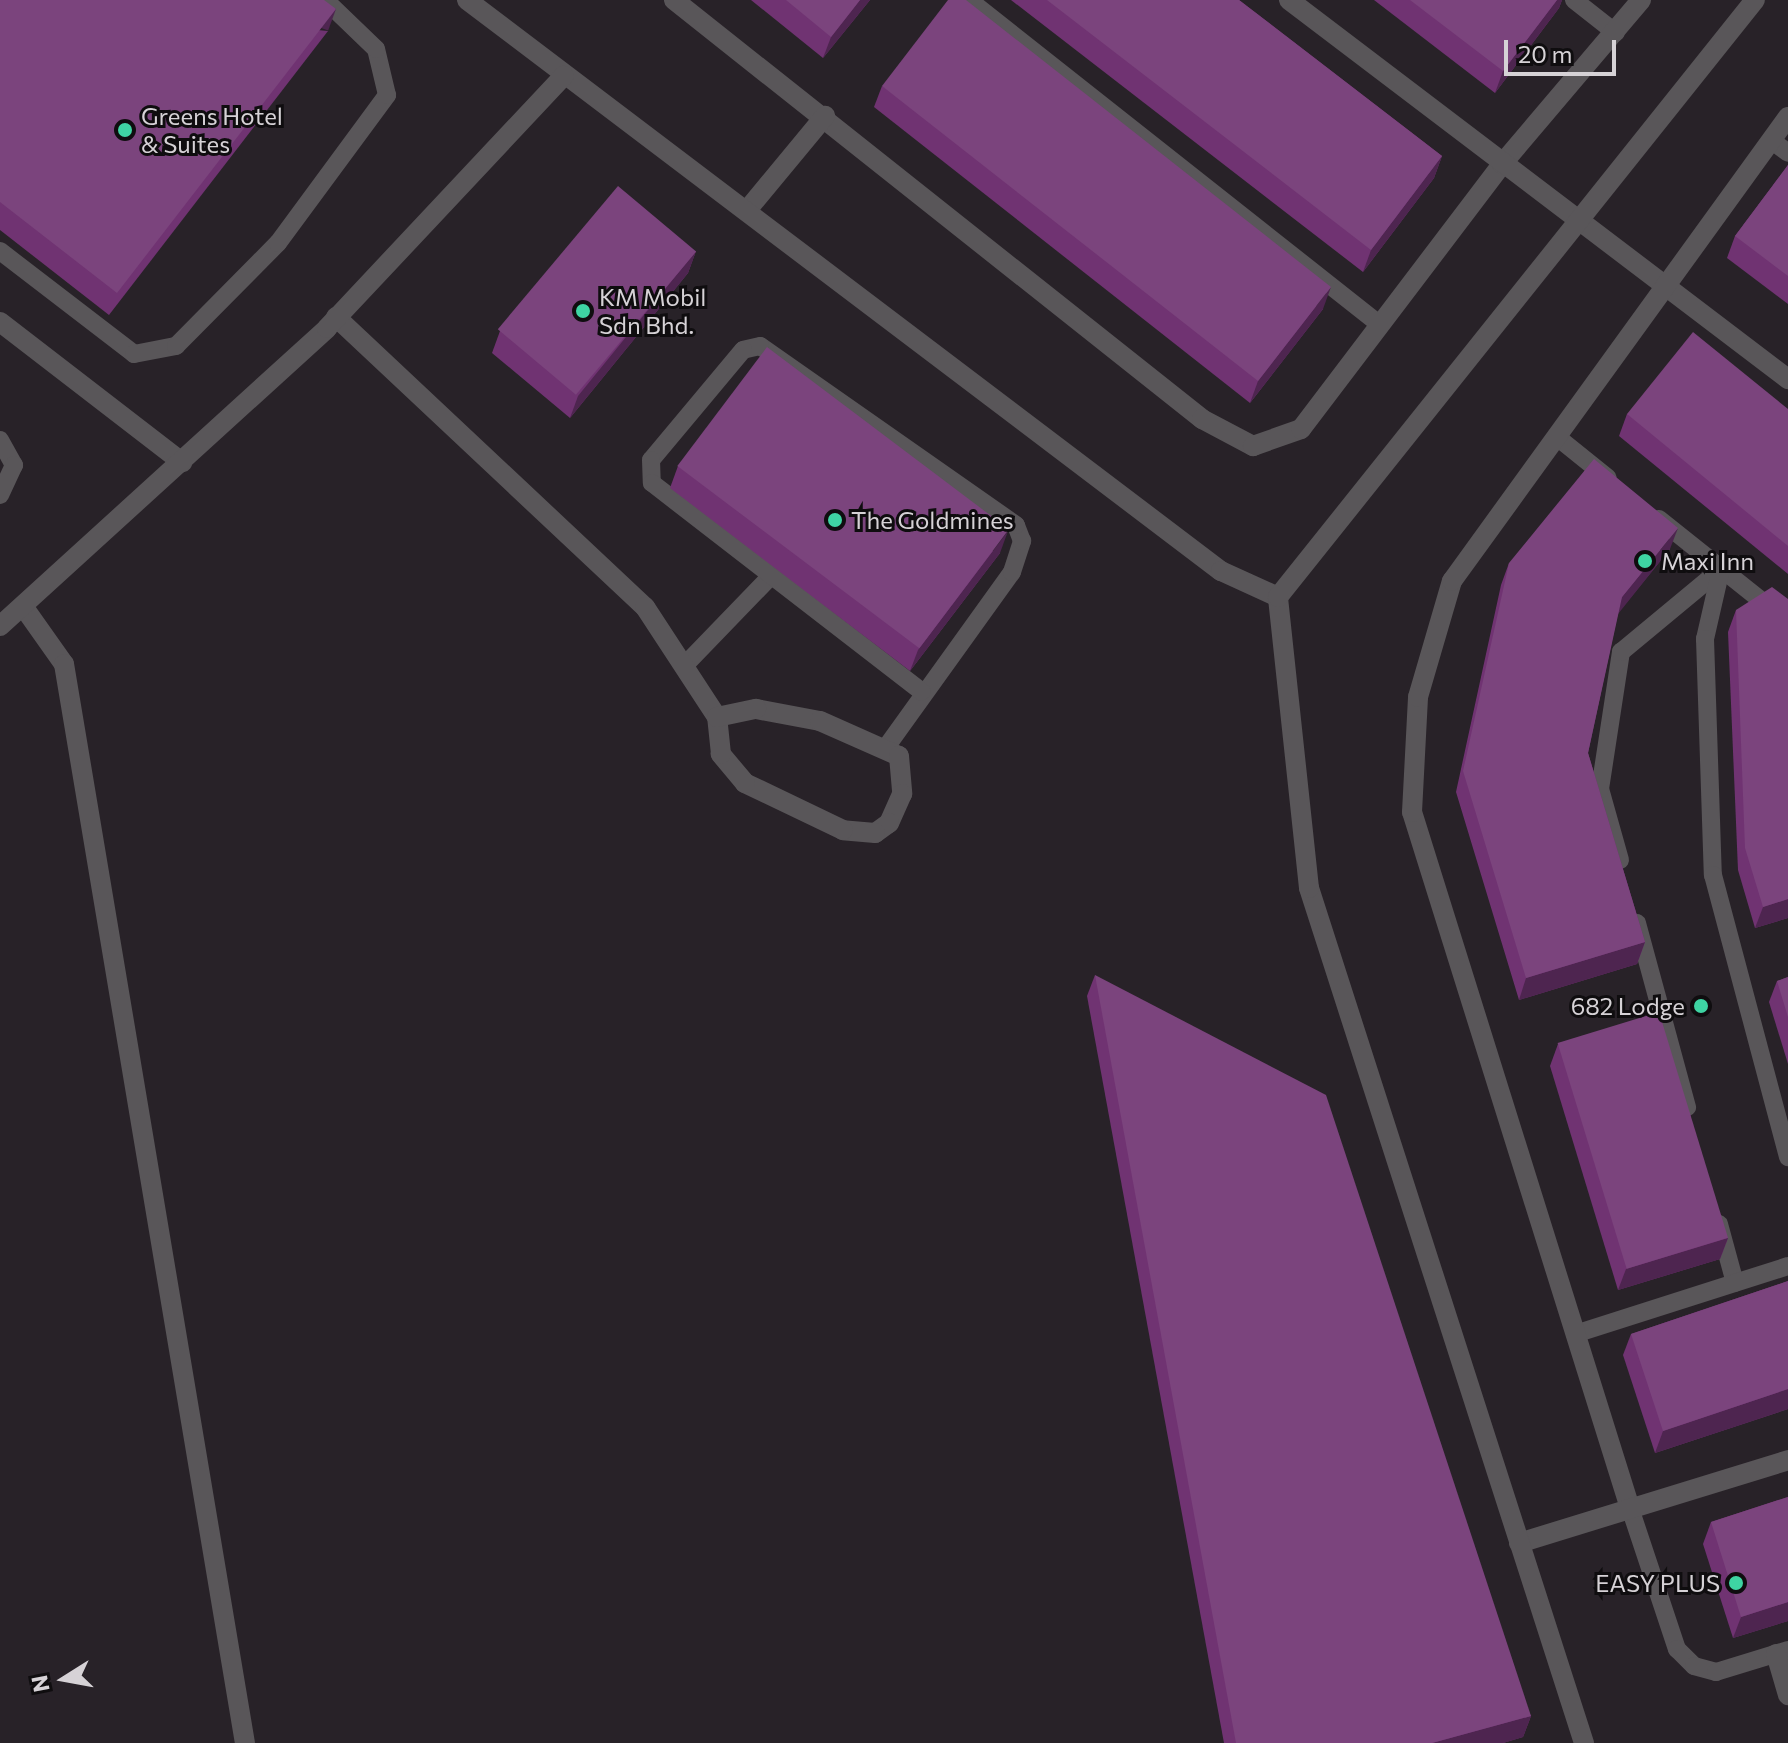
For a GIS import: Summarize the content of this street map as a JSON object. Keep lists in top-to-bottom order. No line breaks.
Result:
{"places":["Greens Hotel & Suites","KM Mobil Sdn Bhd.","The Goldmines","Maxi Inn","682 Lodge","EASY PLUS"],"scale_bar":"20 m","north":"left"}
